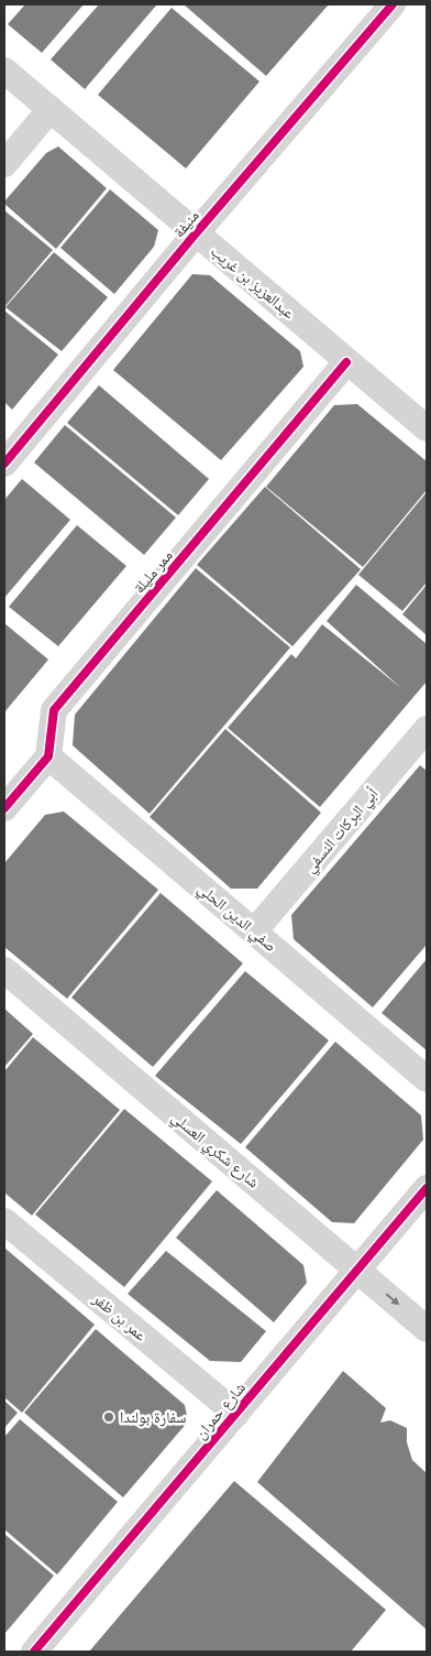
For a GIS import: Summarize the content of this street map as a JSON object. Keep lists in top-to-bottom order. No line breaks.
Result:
{"streets":{"street":["منيفة","عبدالعزيز بن غريب","ممر مليلة","أبي البركات النسفي","صفي الدين الحلي","شارع شكري العسلي","عمر بن ظفر","شارع حمران"]},"crossings":[["منيفة","عبدالعزيز بن غريب"],["عبدالعزيز بن غريب","ممر مليلة"],["ممر مليلة","صفي الدين الحلي"],["أبي البركات النسفي","صفي الدين الحلي"],["شارع شكري العسلي","شارع حمران"],["عمر بن ظفر","شارع حمران"]],"places":["سفارة بولندا"]}
